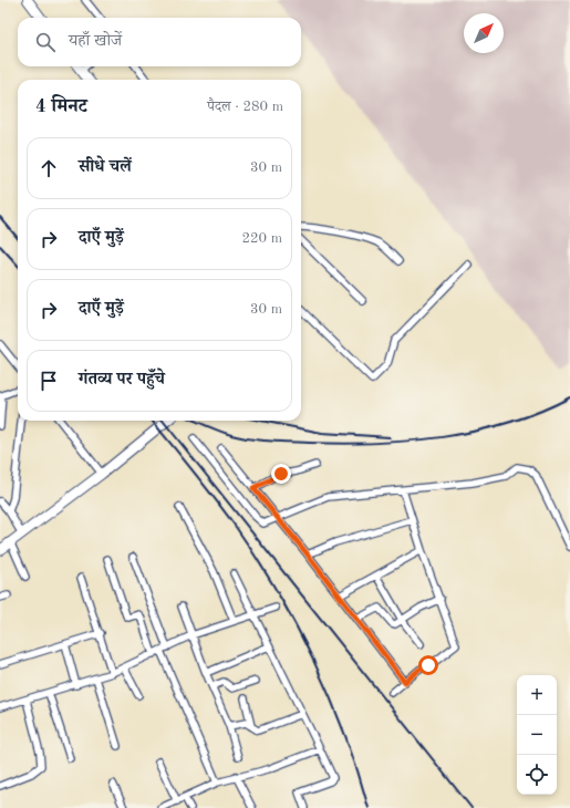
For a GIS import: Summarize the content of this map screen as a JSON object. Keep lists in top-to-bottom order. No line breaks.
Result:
{"north":"top right","page":{"search":"यहाँ खोजें","heading":["4 मिनट","पैदल · 280 m"],"list":[["सीधे चलें","30 m"],["दाएँ मुड़ें","220 m"],["दाएँ मुड़ें","30 m"],"गंतव्य पर पहुँचे"],"map_buttons":["+","−"]}}
